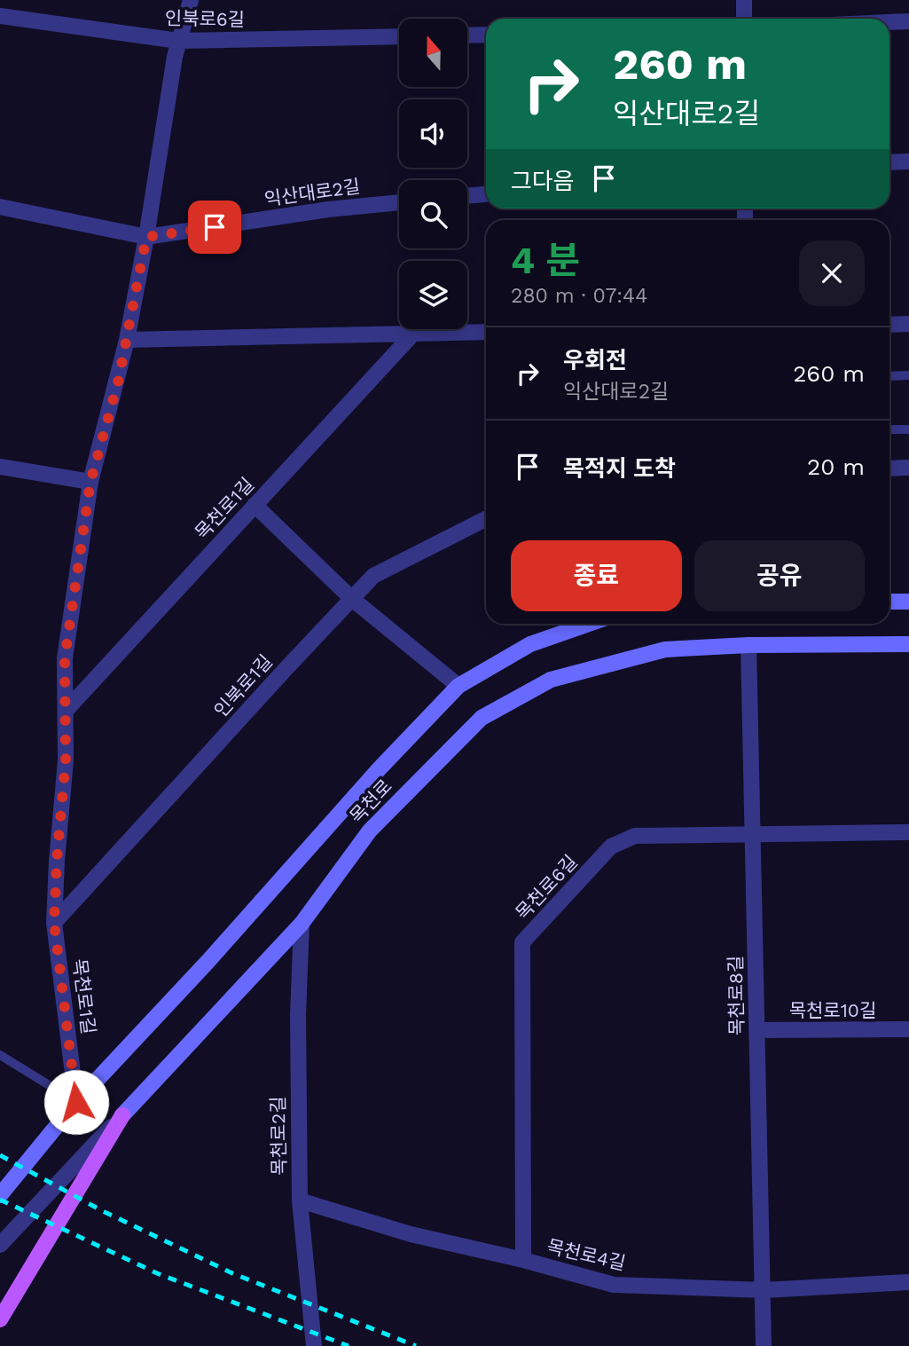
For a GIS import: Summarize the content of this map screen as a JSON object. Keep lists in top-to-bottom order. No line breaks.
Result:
{"streets":{"main road":["목천로"],"street":["인북로6길","익산대로2길","목천로1길","인북로1길","목천로6길","목천로8길","목천로10길","목천로2길","목천로4길"]},"crossings":[["인북로6길","목천로1길"],["익산대로2길","목천로1길"],["목천로1길","인북로1길"],["목천로1길","목천로"],["목천로","목천로8길"],["목천로","목천로2길"],["목천로6길","목천로8길"],["목천로6길","목천로4길"],["목천로8길","목천로10길"],["목천로8길","목천로4길"],["목천로2길","목천로4길"]],"north":"top","page":{"turn":["260 m","익산대로2길"],"then":"그다음","heading":["4 분","280 m · 07:44"],"list":[{"name":"우회전","note":"익산대로2길","value":"260 m"},{"name":"목적지 도착","value":"20 m"}],"buttons":["종료","공유"]}}
